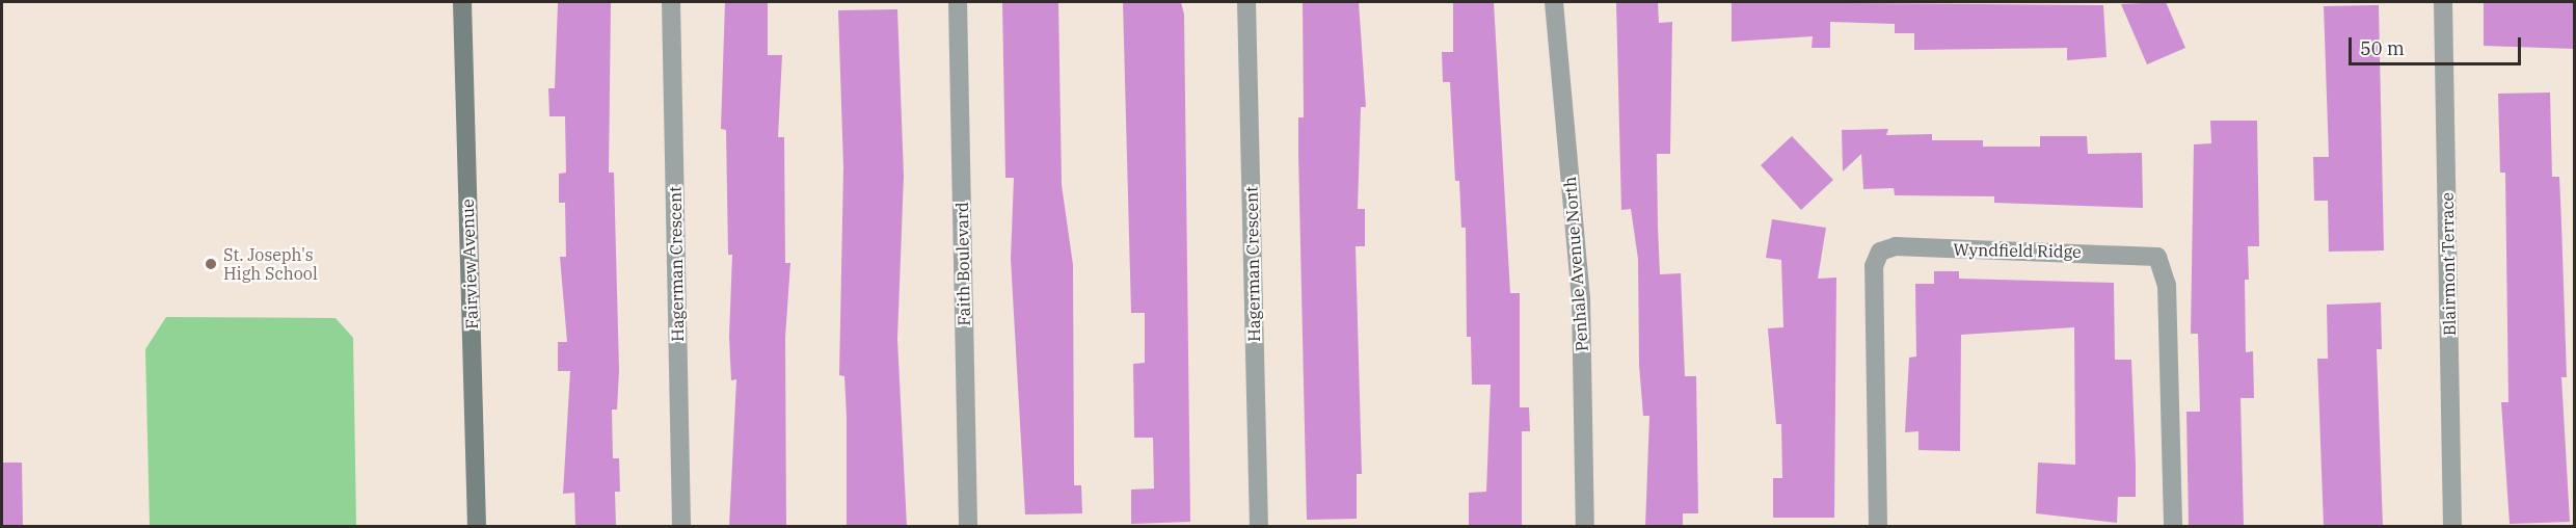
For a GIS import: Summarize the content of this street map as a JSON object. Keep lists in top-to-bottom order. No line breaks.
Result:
{"streets":{"main road":["Fairview Avenue"],"street":["Wyndfield Ridge","Hagerman Crescent","Faith Boulevard","Penhale Avenue North","Blairmont Terrace"]},"places":["St. Joseph's High School"],"scale_bar":"50 m"}
